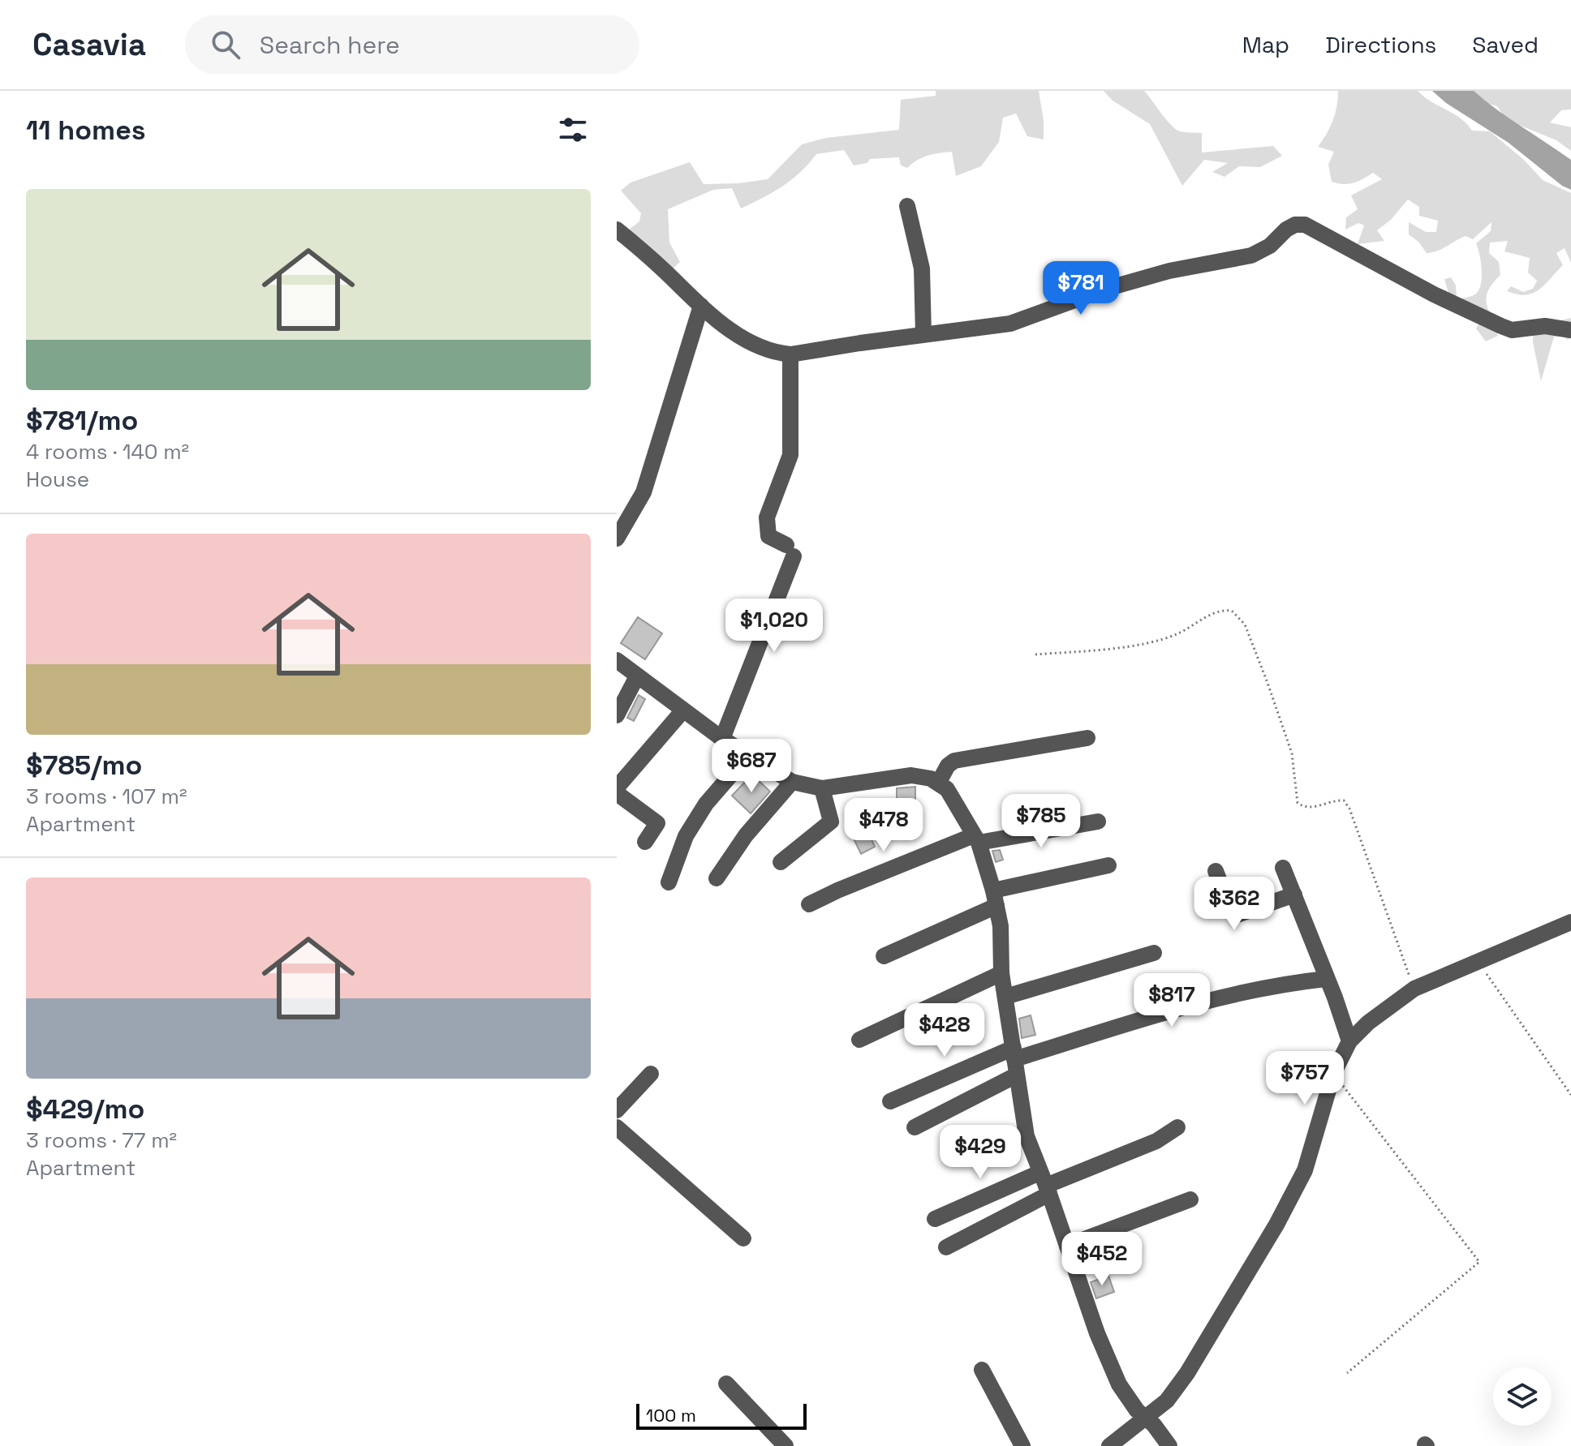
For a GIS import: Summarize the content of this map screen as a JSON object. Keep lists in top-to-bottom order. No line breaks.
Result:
{"scale_bar":"100 m","page":{"header":"Casavia","search":"Search here","nav":["Map","Directions","Saved"],"heading":"11 homes","list":[{"name":"$781/mo","note":"4 rooms · 140 m² · House"},{"name":"$785/mo","note":"3 rooms · 107 m² · Apartment"},{"name":"$429/mo","note":"3 rooms · 77 m² · Apartment"}],"price":["$781","$1,020","$687","$785","$478","$362","$817","$428","$757","$429","$452"],"scale":"100 m"}}
